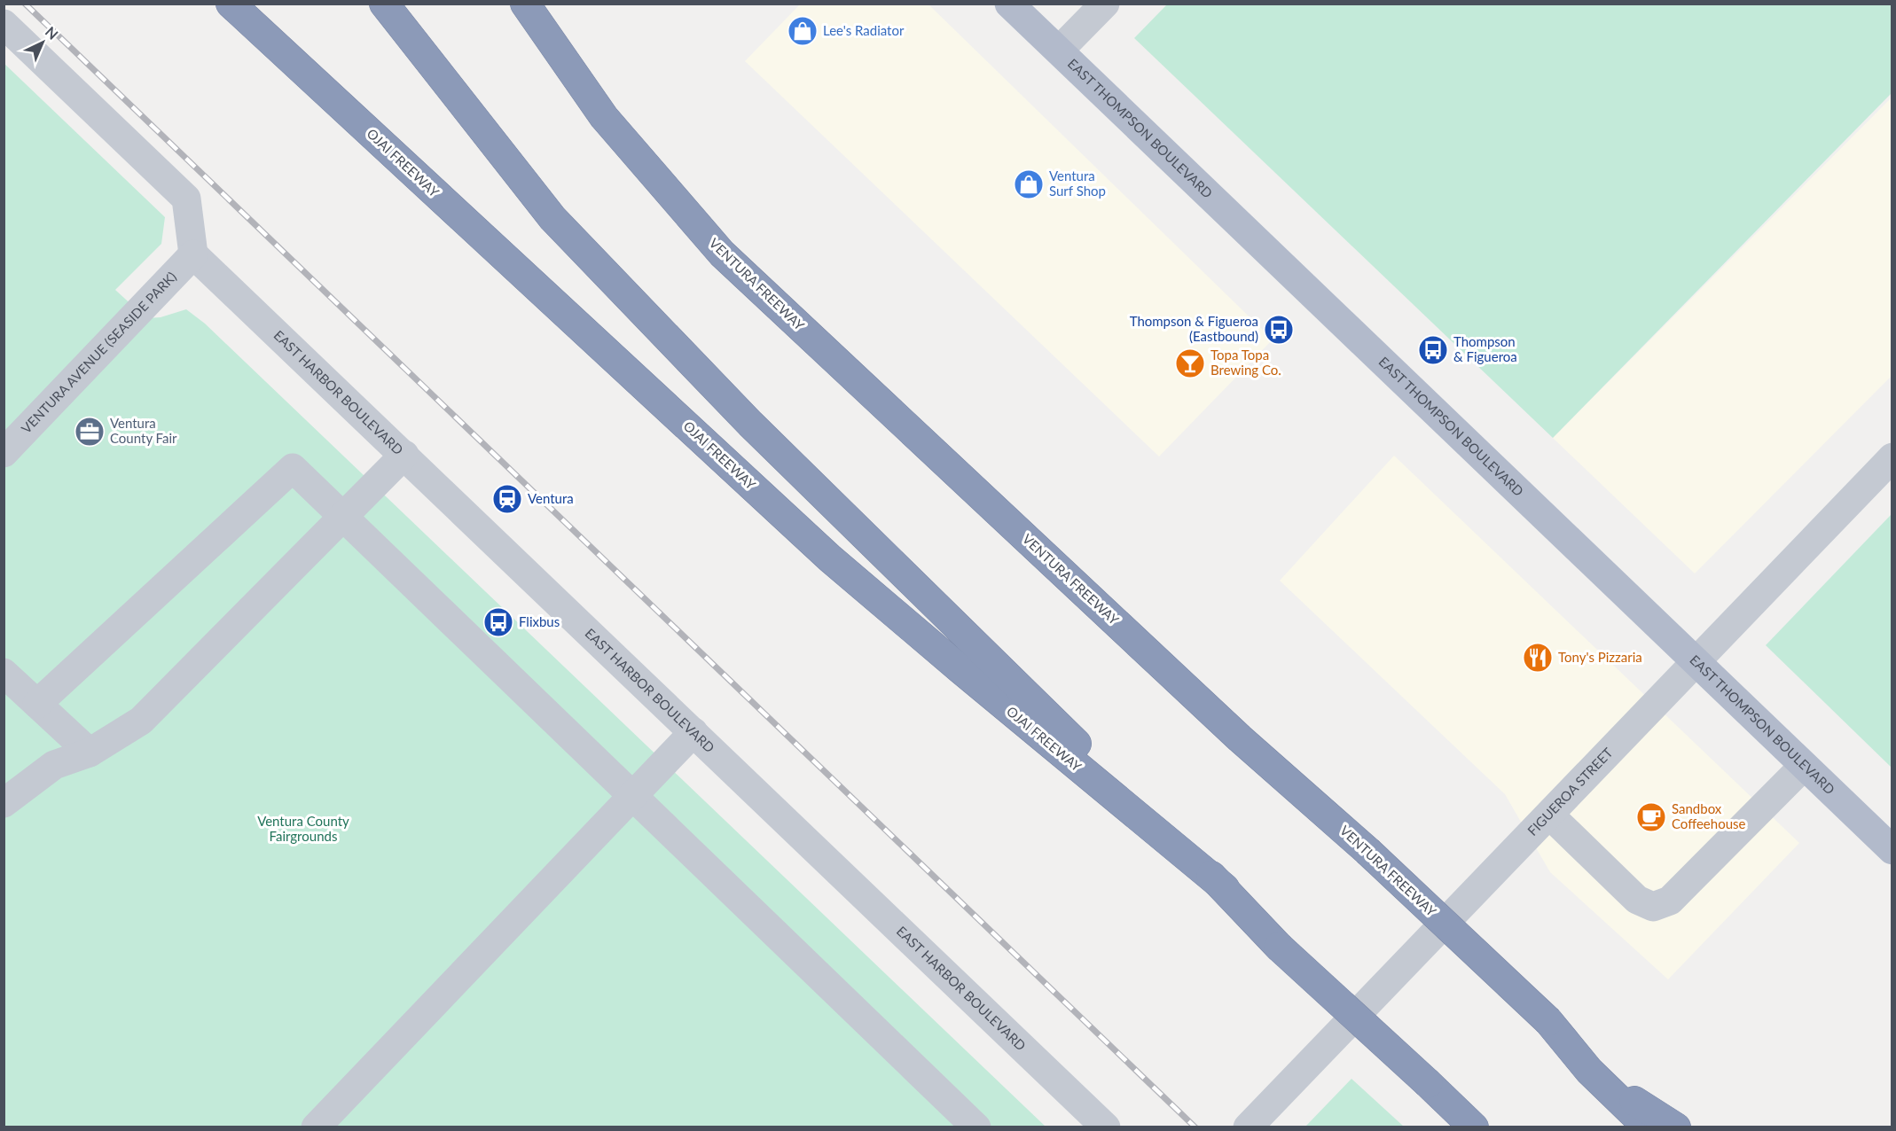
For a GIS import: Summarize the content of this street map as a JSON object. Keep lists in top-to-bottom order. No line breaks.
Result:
{"streets":{"highway":["OJAI FREEWAY","VENTURA FREEWAY"],"main road":["EAST THOMPSON BOULEVARD"],"street":["VENTURA AVENUE (SEASIDE PARK)","EAST HARBOR BOULEVARD","FIGUEROA STREET"]},"crossings":[["EAST THOMPSON BOULEVARD","FIGUEROA STREET"],["VENTURA AVENUE (SEASIDE PARK)","EAST HARBOR BOULEVARD"]],"parks":["Ventura County Fairgrounds"],"places":{"shop":["Lee's Radiator","Ventura Surf Shop"],"bus stop":["Thompson & Figueroa (Eastbound)","Thompson & Figueroa","Flixbus"],"bar":["Topa Topa Brewing Co."],"office":["Ventura County Fair"],"station":["Ventura"],"restaurant":["Tony's Pizzaria"],"cafe":["Sandbox Coffeehouse"]},"north":"top right"}
